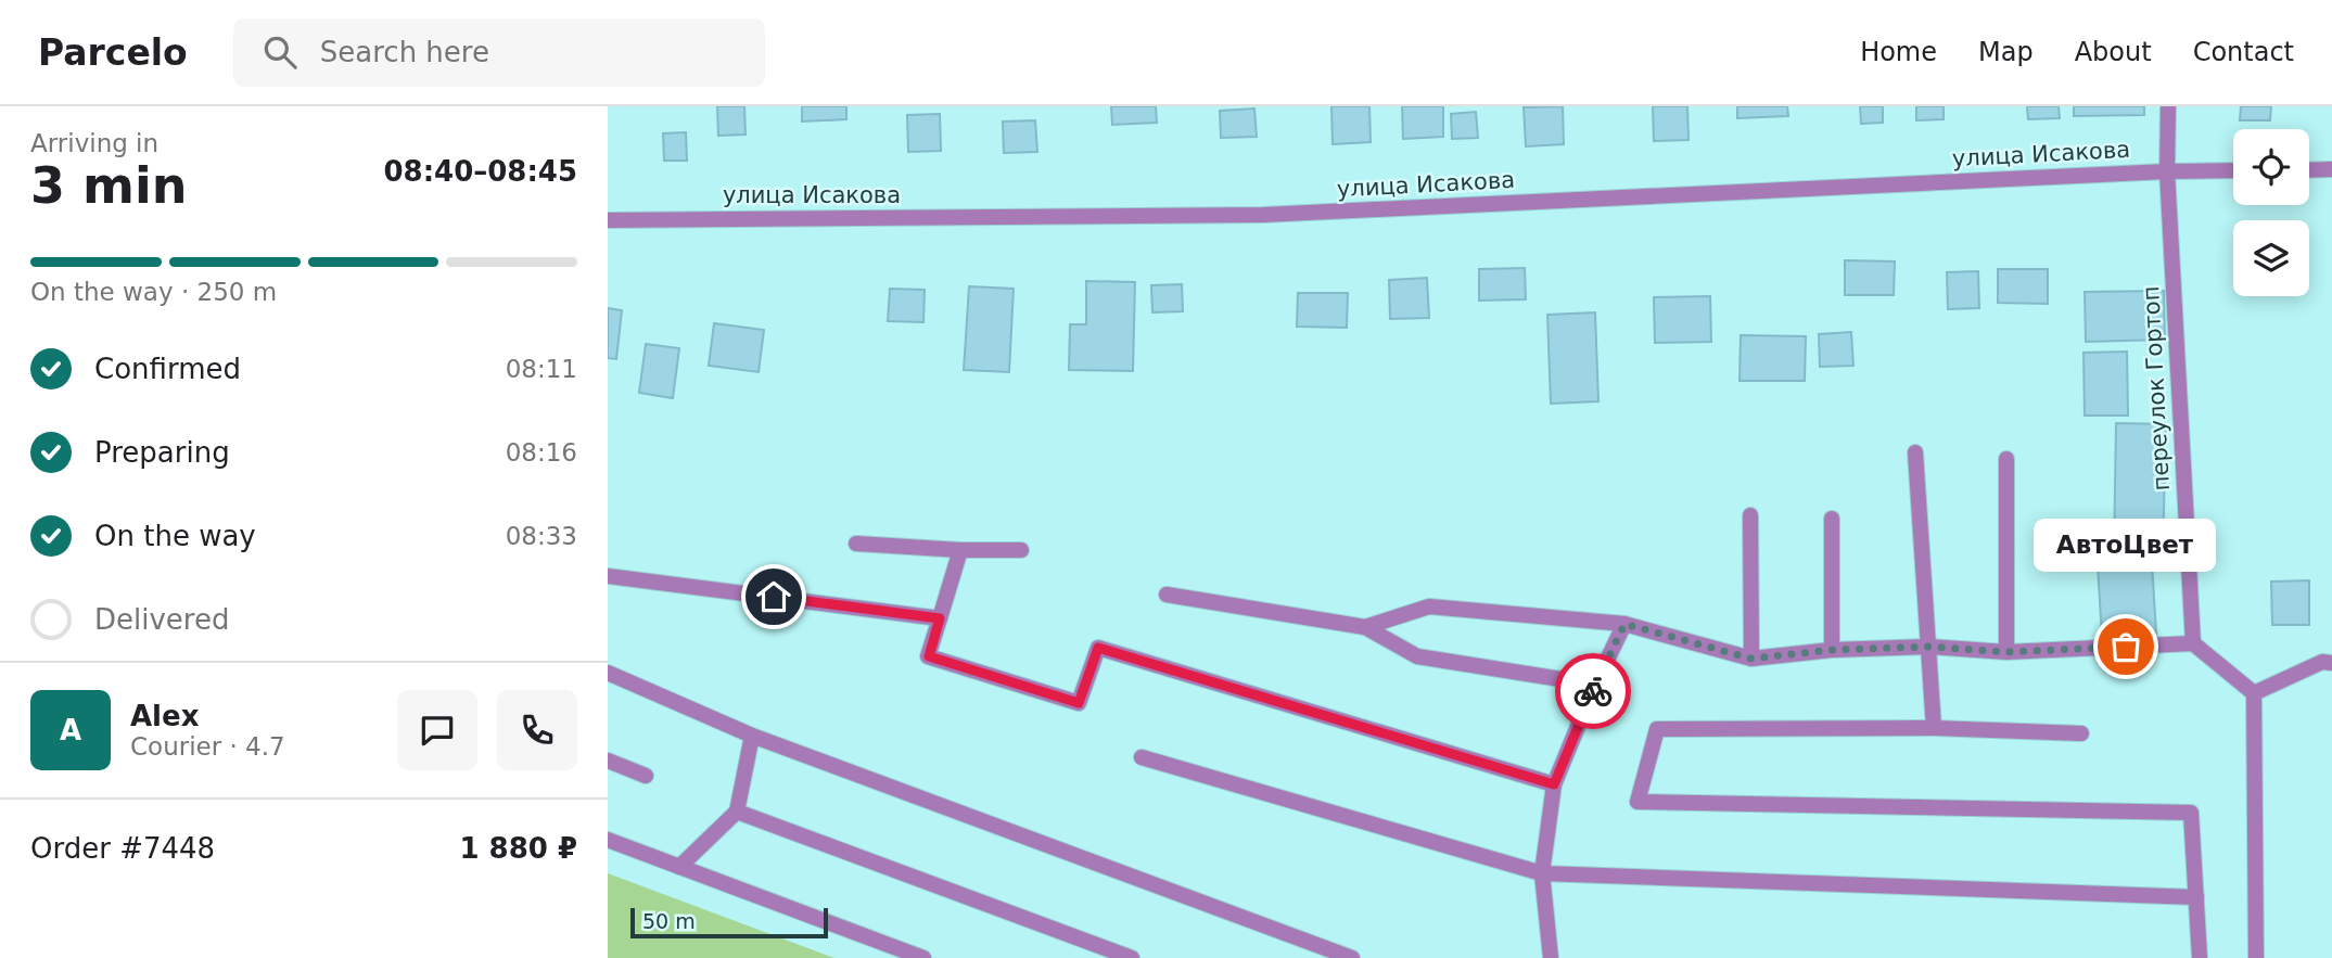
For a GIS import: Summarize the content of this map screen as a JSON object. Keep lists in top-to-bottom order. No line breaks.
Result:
{"streets":{"street":["улица Исакова","переулок Гортоп"]},"crossings":[["улица Исакова","переулок Гортоп"]],"places":["АвтоЦвет"],"scale_bar":"50 m","page":{"header":"Parcelo","search":"Search here","nav":["Home","Map","About","Contact"],"heading":["3 min","Arriving in","08:40–08:45"],"panel":["Alex","Courier · 4.7","Order #7448","1 880 ₽"],"bar":"On the way · 250 m","list":[["Confirmed","08:11"],["Preparing","08:16"],["On the way","08:33"],"Delivered"],"bubble":"АвтоЦвет","round":"A","scale":"50 m"}}
